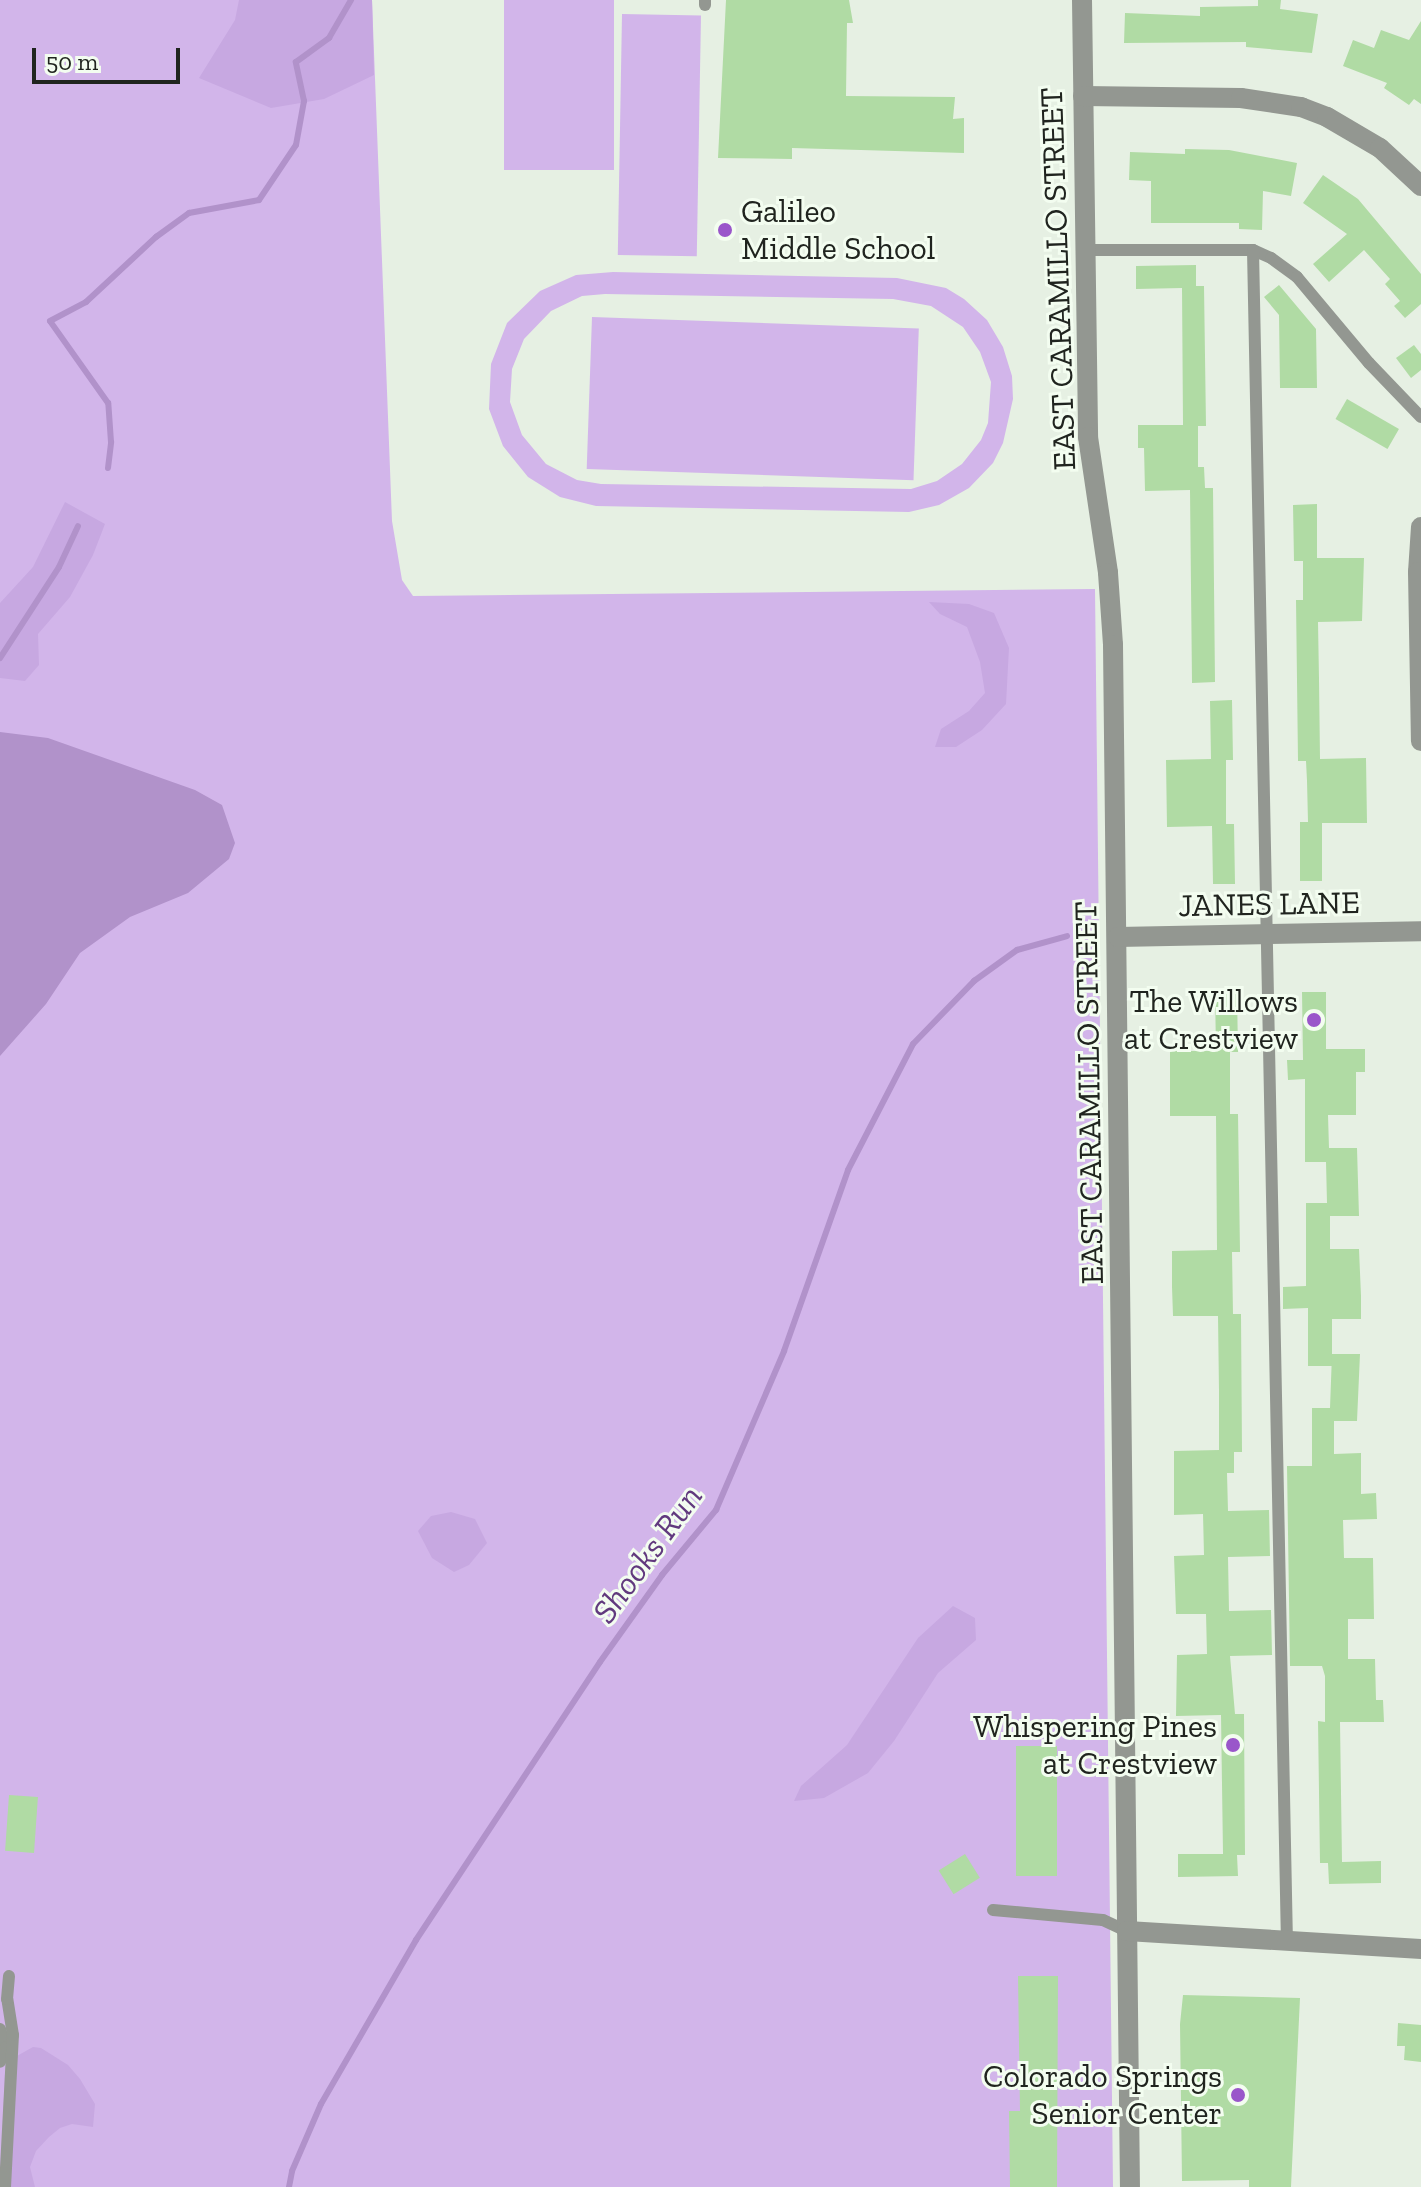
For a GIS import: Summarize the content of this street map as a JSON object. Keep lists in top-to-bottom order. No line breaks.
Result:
{"streets":{"street":["EAST CARAMILLO STREET","JANES LANE"]},"crossings":[["EAST CARAMILLO STREET","JANES LANE"]],"water":["Shooks Run"],"places":["Galileo Middle School","The Willows at Crestview","Whispering Pines at Crestview","Colorado Springs Senior Center"],"scale_bar":"50 m"}
